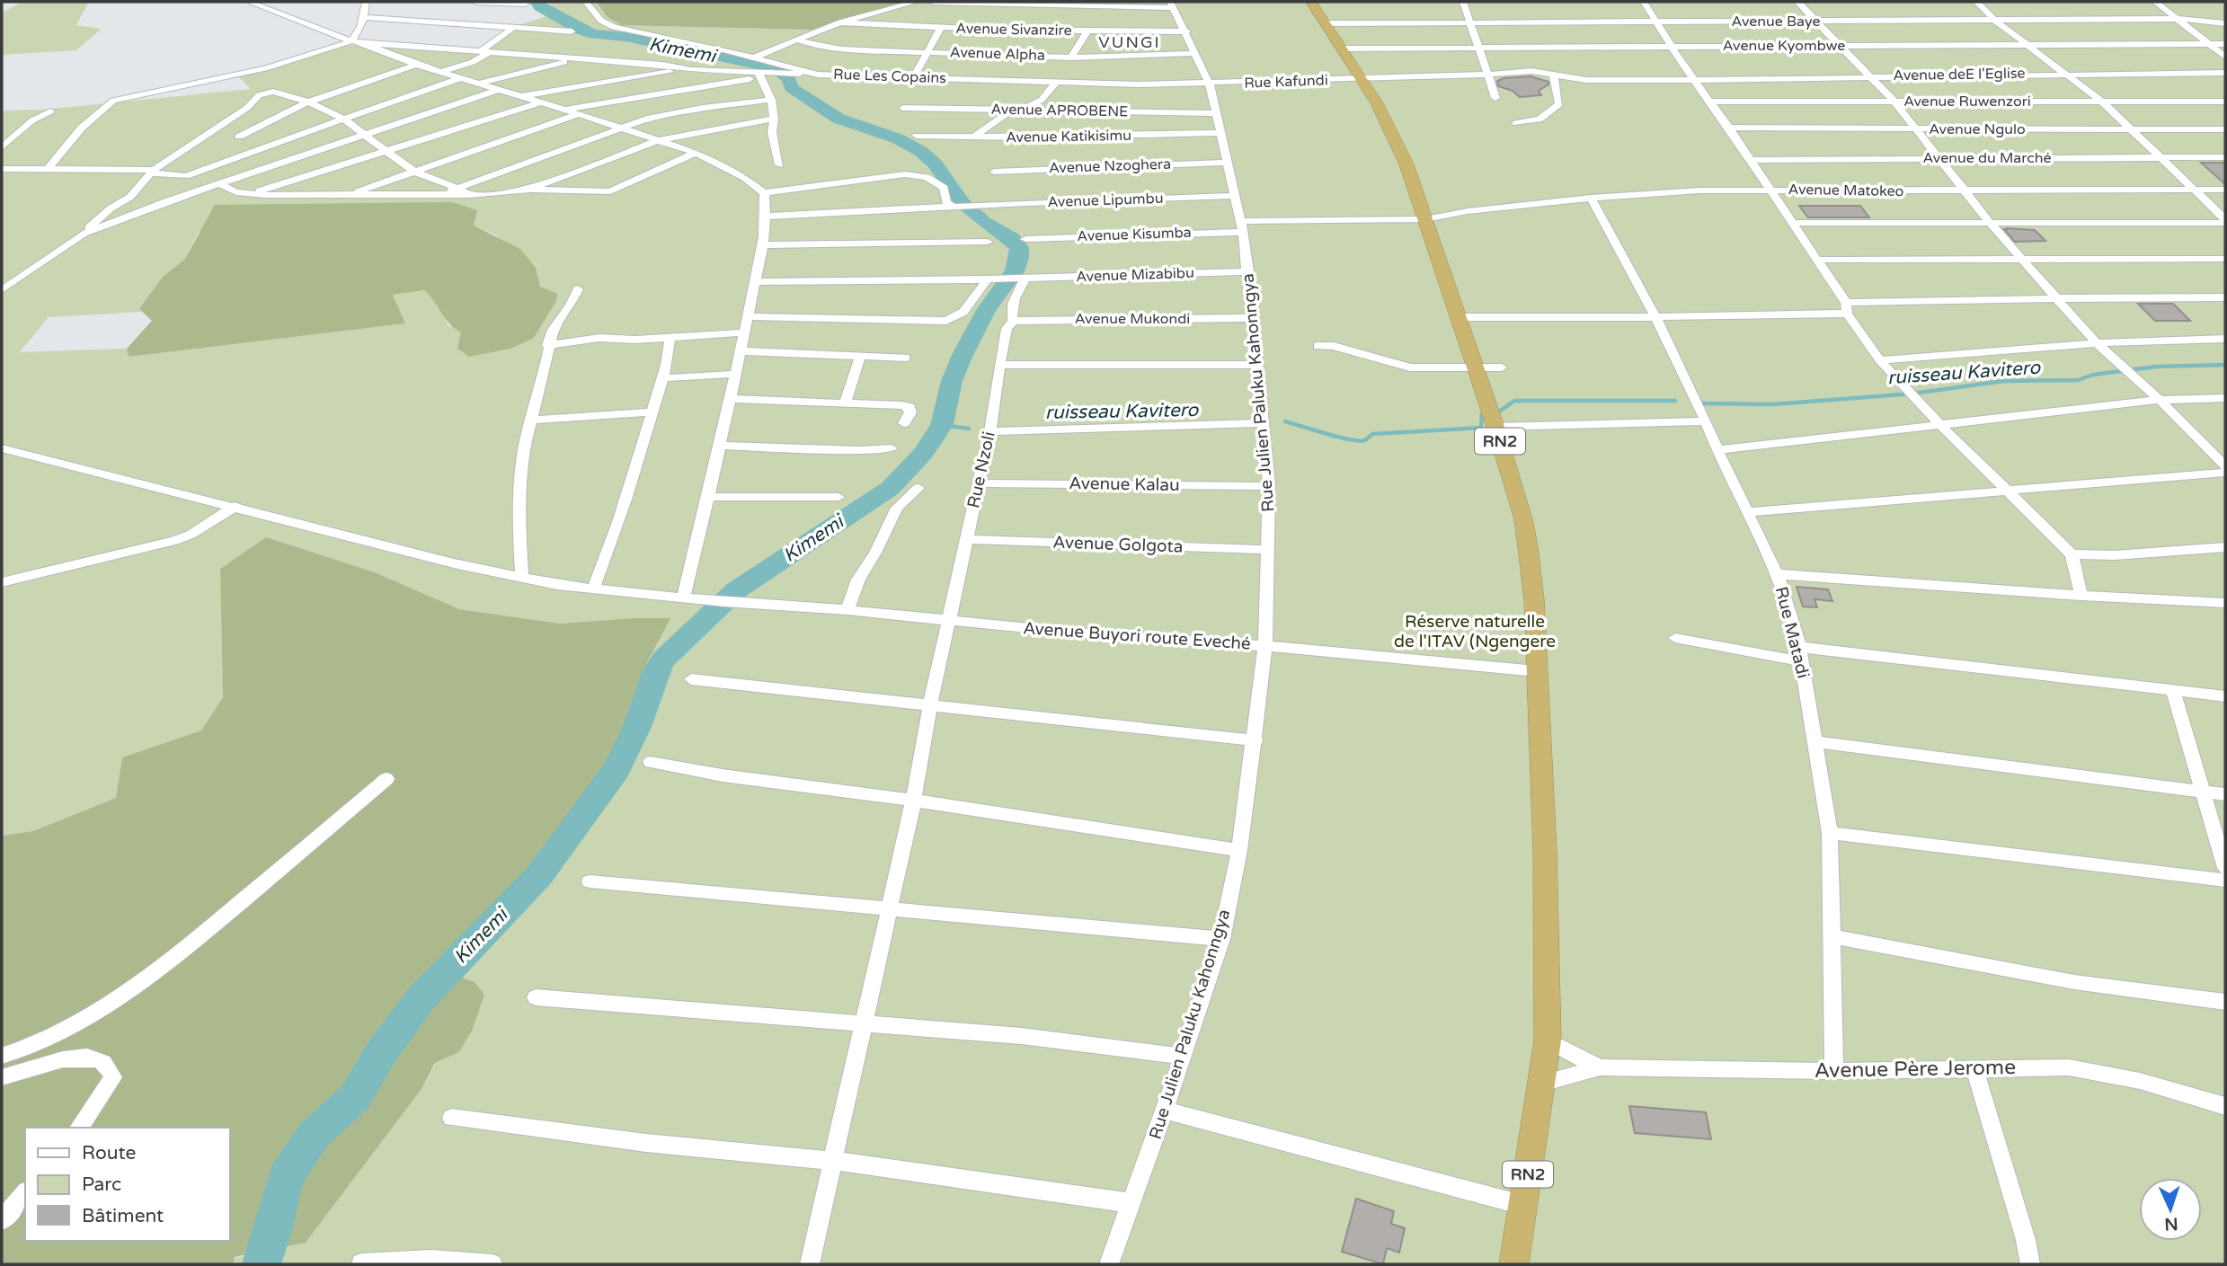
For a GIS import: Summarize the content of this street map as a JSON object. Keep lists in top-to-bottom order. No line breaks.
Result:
{"streets":{"highway":["RN2"],"street":["Avenue Baye","Avenue Sivanzire","Avenue Kyombwe","Avenue Alpha","Avenue deE l'Eglise","Rue Les Copains","Rue Kafundi","Avenue Ruwenzori","Avenue APROBENE","Avenue Ngulo","Avenue Katikisimu","Avenue du Marché","Avenue Nzoghera","Avenue Matokeo","Avenue Lipumbu","Avenue Kisumba","Avenue Mizabibu","Avenue Mukondi","Rue Julien Paluku Kahonngya","Rue Nzoli","Avenue Kalau","Avenue Golgota","Rue Matadi","Avenue Buyori route Eveché","Avenue Père Jerome"]},"crossings":[["Avenue Baye","RN2"],["Avenue Sivanzire","Rue Julien Paluku Kahonngya"],["Avenue Kyombwe","RN2"],["Avenue Alpha","Rue Julien Paluku Kahonngya"],["Avenue deE l'Eglise","Rue Kafundi"],["Rue Les Copains","Rue Kafundi"],["Rue Les Copains","Rue Julien Paluku Kahonngya"],["Rue Kafundi","Rue Julien Paluku Kahonngya"],["Rue Kafundi","RN2"],["Avenue APROBENE","Rue Julien Paluku Kahonngya"],["Avenue Katikisimu","Rue Julien Paluku Kahonngya"],["Avenue Nzoghera","Rue Julien Paluku Kahonngya"],["Avenue Matokeo","RN2"],["Avenue Matokeo","Rue Matadi"],["Avenue Lipumbu","Rue Julien Paluku Kahonngya"],["Avenue Kisumba","Rue Julien Paluku Kahonngya"],["Avenue Mizabibu","Rue Julien Paluku Kahonngya"],["Avenue Mizabibu","Rue Nzoli"],["Avenue Mukondi","Rue Julien Paluku Kahonngya"],["Avenue Mukondi","Rue Nzoli"],["Rue Julien Paluku Kahonngya","Avenue Kalau"],["Rue Julien Paluku Kahonngya","Avenue Golgota"],["Rue Julien Paluku Kahonngya","Avenue Buyori route Eveché"],["RN2","Avenue Buyori route Eveché"],["Rue Nzoli","Avenue Kalau"],["Rue Nzoli","Avenue Golgota"],["Rue Nzoli","Avenue Buyori route Eveché"],["Rue Matadi","Avenue Père Jerome"]],"districts":["VUNGI"],"water":["Kimemi","ruisseau Kavitero"],"parks":["Réserve naturelle de l'ITAV (Ngengere"],"legend":["Route","Parc","Bâtiment"],"north":"bottom"}
